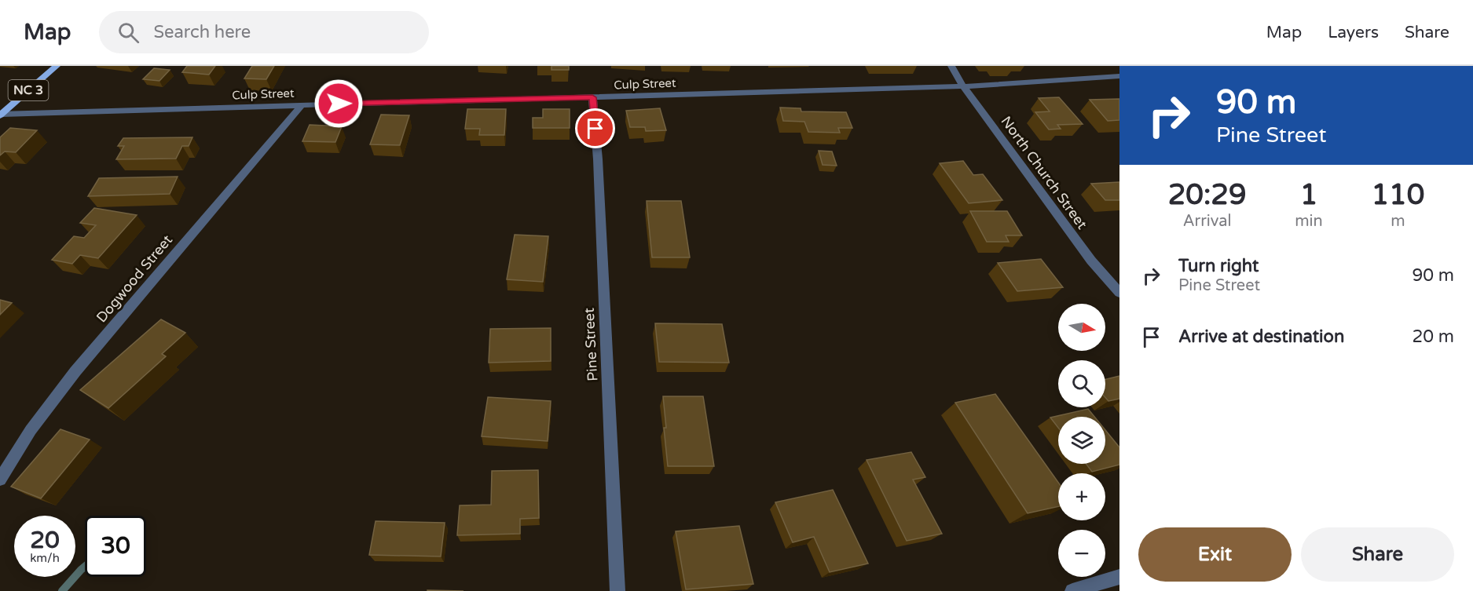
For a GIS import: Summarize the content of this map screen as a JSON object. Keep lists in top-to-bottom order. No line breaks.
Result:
{"streets":{"main road":["NC 3"],"street":["Culp Street","North Church Street","Dogwood Street","Pine Street"]},"crossings":[["Culp Street","NC 3"],["Culp Street","North Church Street"],["Culp Street","Dogwood Street"],["Culp Street","Pine Street"]],"north":"right","page":{"header":"Map","search":"Search here","nav":["Map","Layers","Share"],"turn":["90 m","Pine Street"],"eta":["20:29","Arrival","1","min","110","m"],"list":[{"name":"Turn right","note":"Pine Street","value":"90 m"},{"name":"Arrive at destination","value":"20 m"}],"map_buttons":["+","−"],"speed":"20 km/h","limit":"30","buttons":["Exit","Share"]}}
